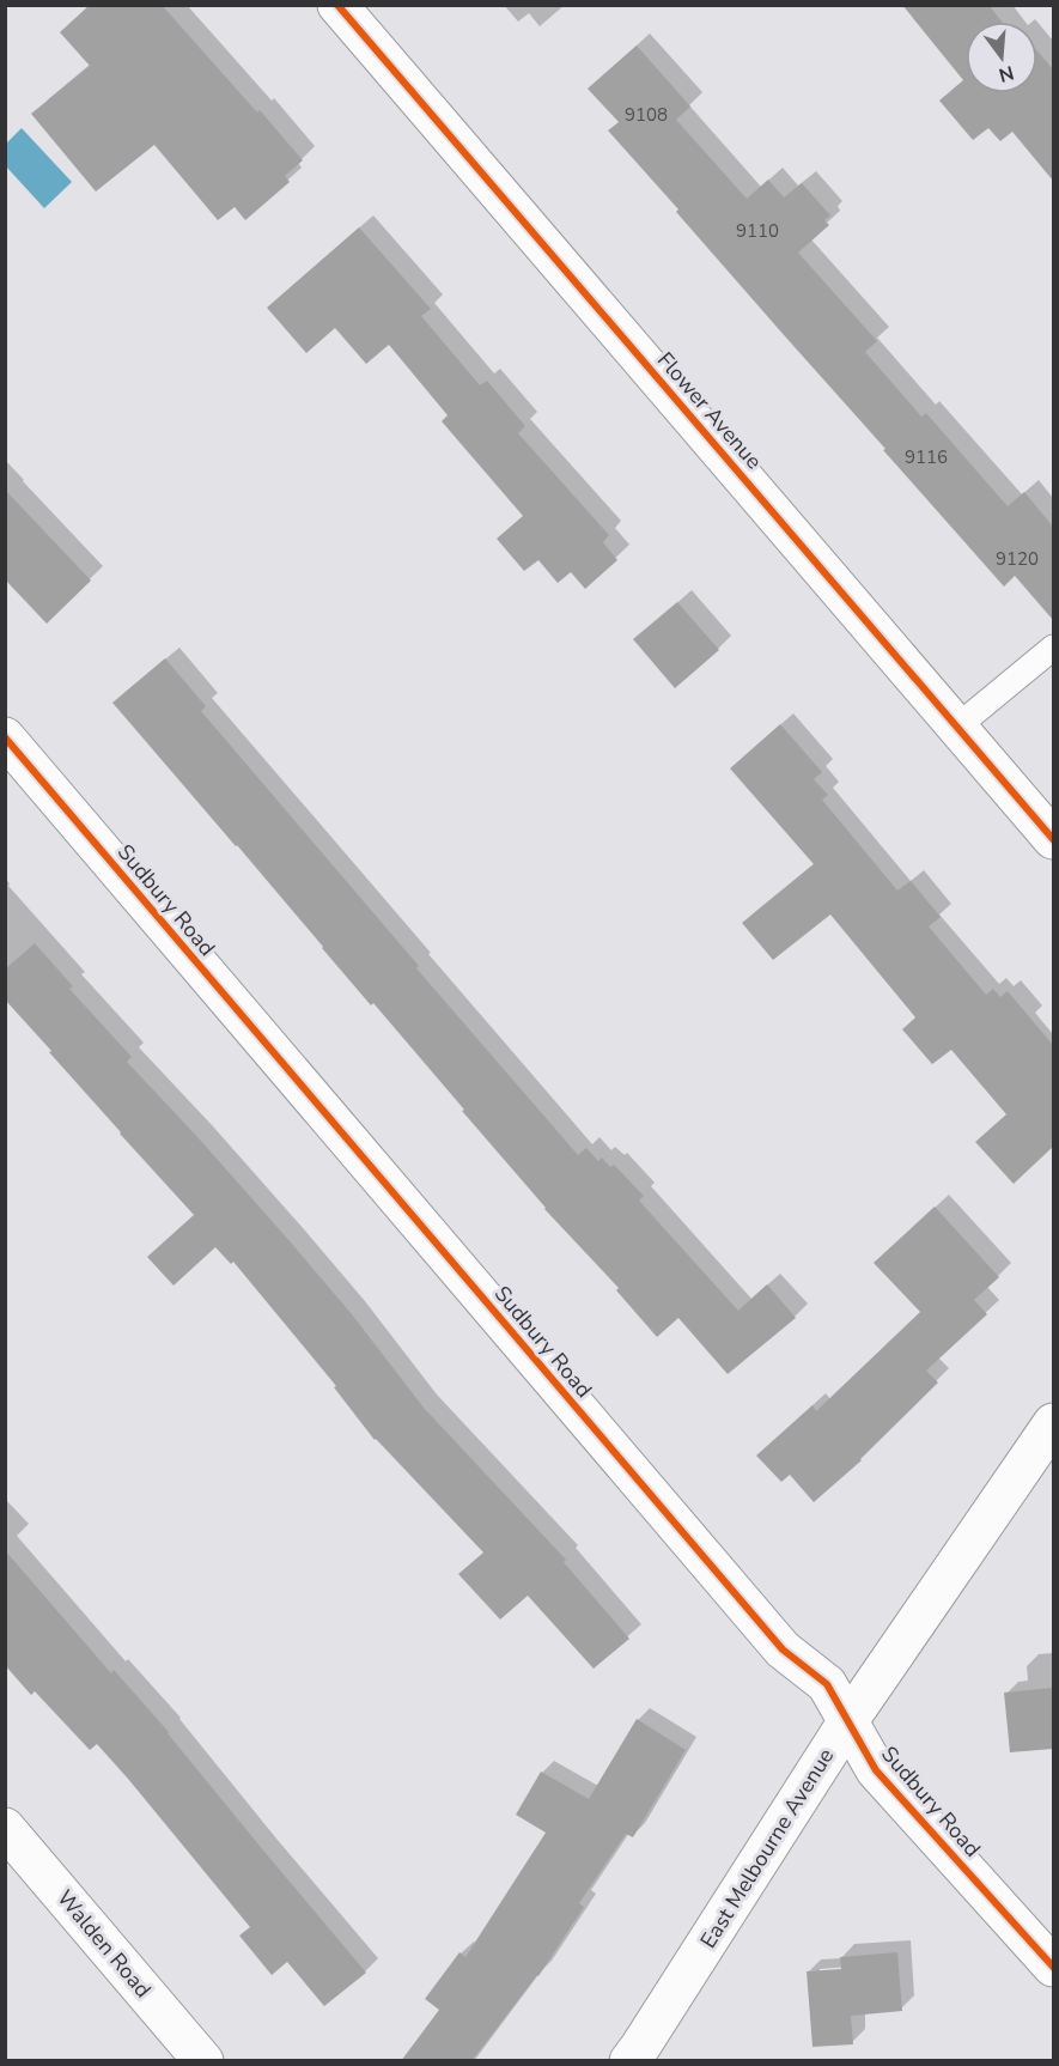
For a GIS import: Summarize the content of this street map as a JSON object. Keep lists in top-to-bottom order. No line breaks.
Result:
{"streets":{"street":["Flower Avenue","Sudbury Road","East Melbourne Avenue","Walden Road"]},"crossings":[["Sudbury Road","East Melbourne Avenue"]],"house_numbers":["9108","9110","9116","9120"],"north":"bottom"}
